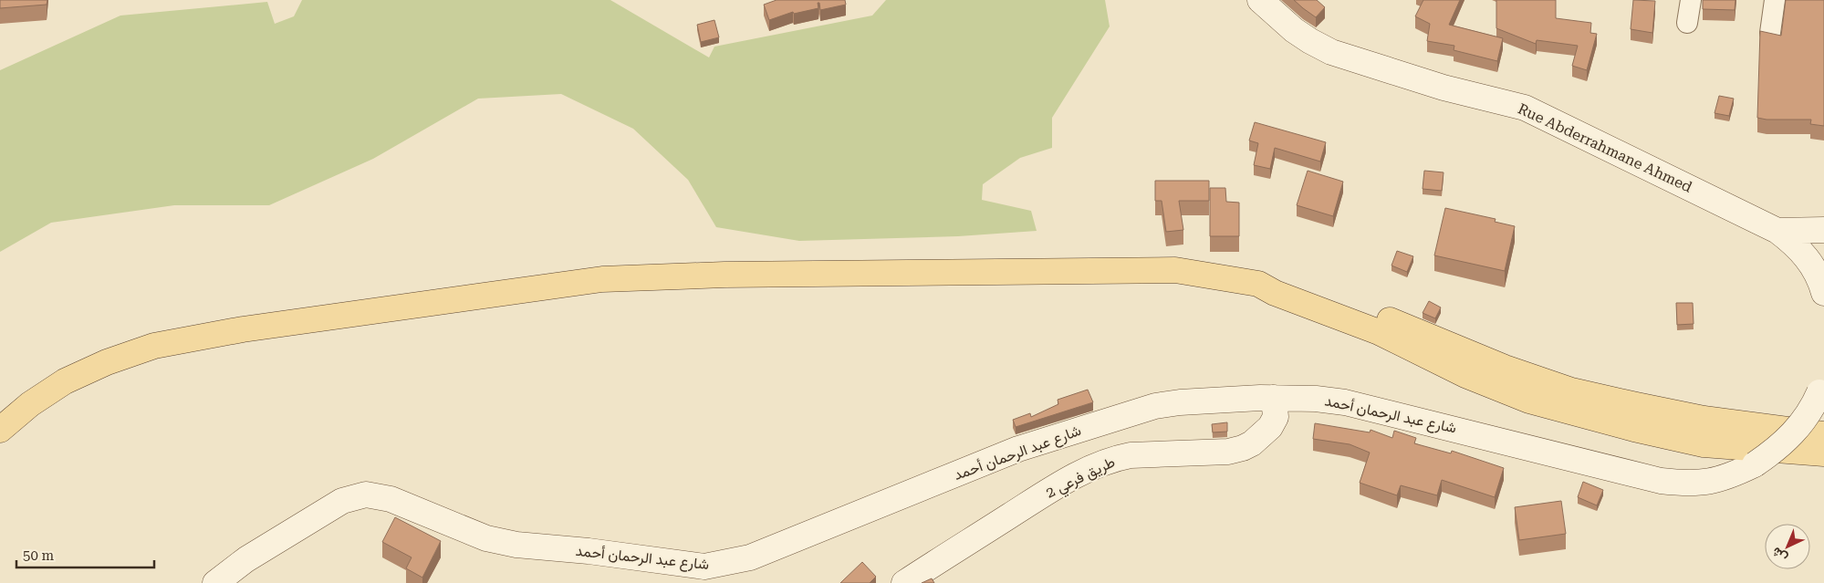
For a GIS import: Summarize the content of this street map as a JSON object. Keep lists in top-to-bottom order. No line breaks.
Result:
{"streets":{"main road":["Rue Abderrahmane Ahmed","شارع عبد الرحمان أحمد","طريق فرعي 2"]},"crossings":[["شارع عبد الرحمان أحمد","طريق فرعي 2"]],"scale_bar":"50 m","north":"bottom left"}
